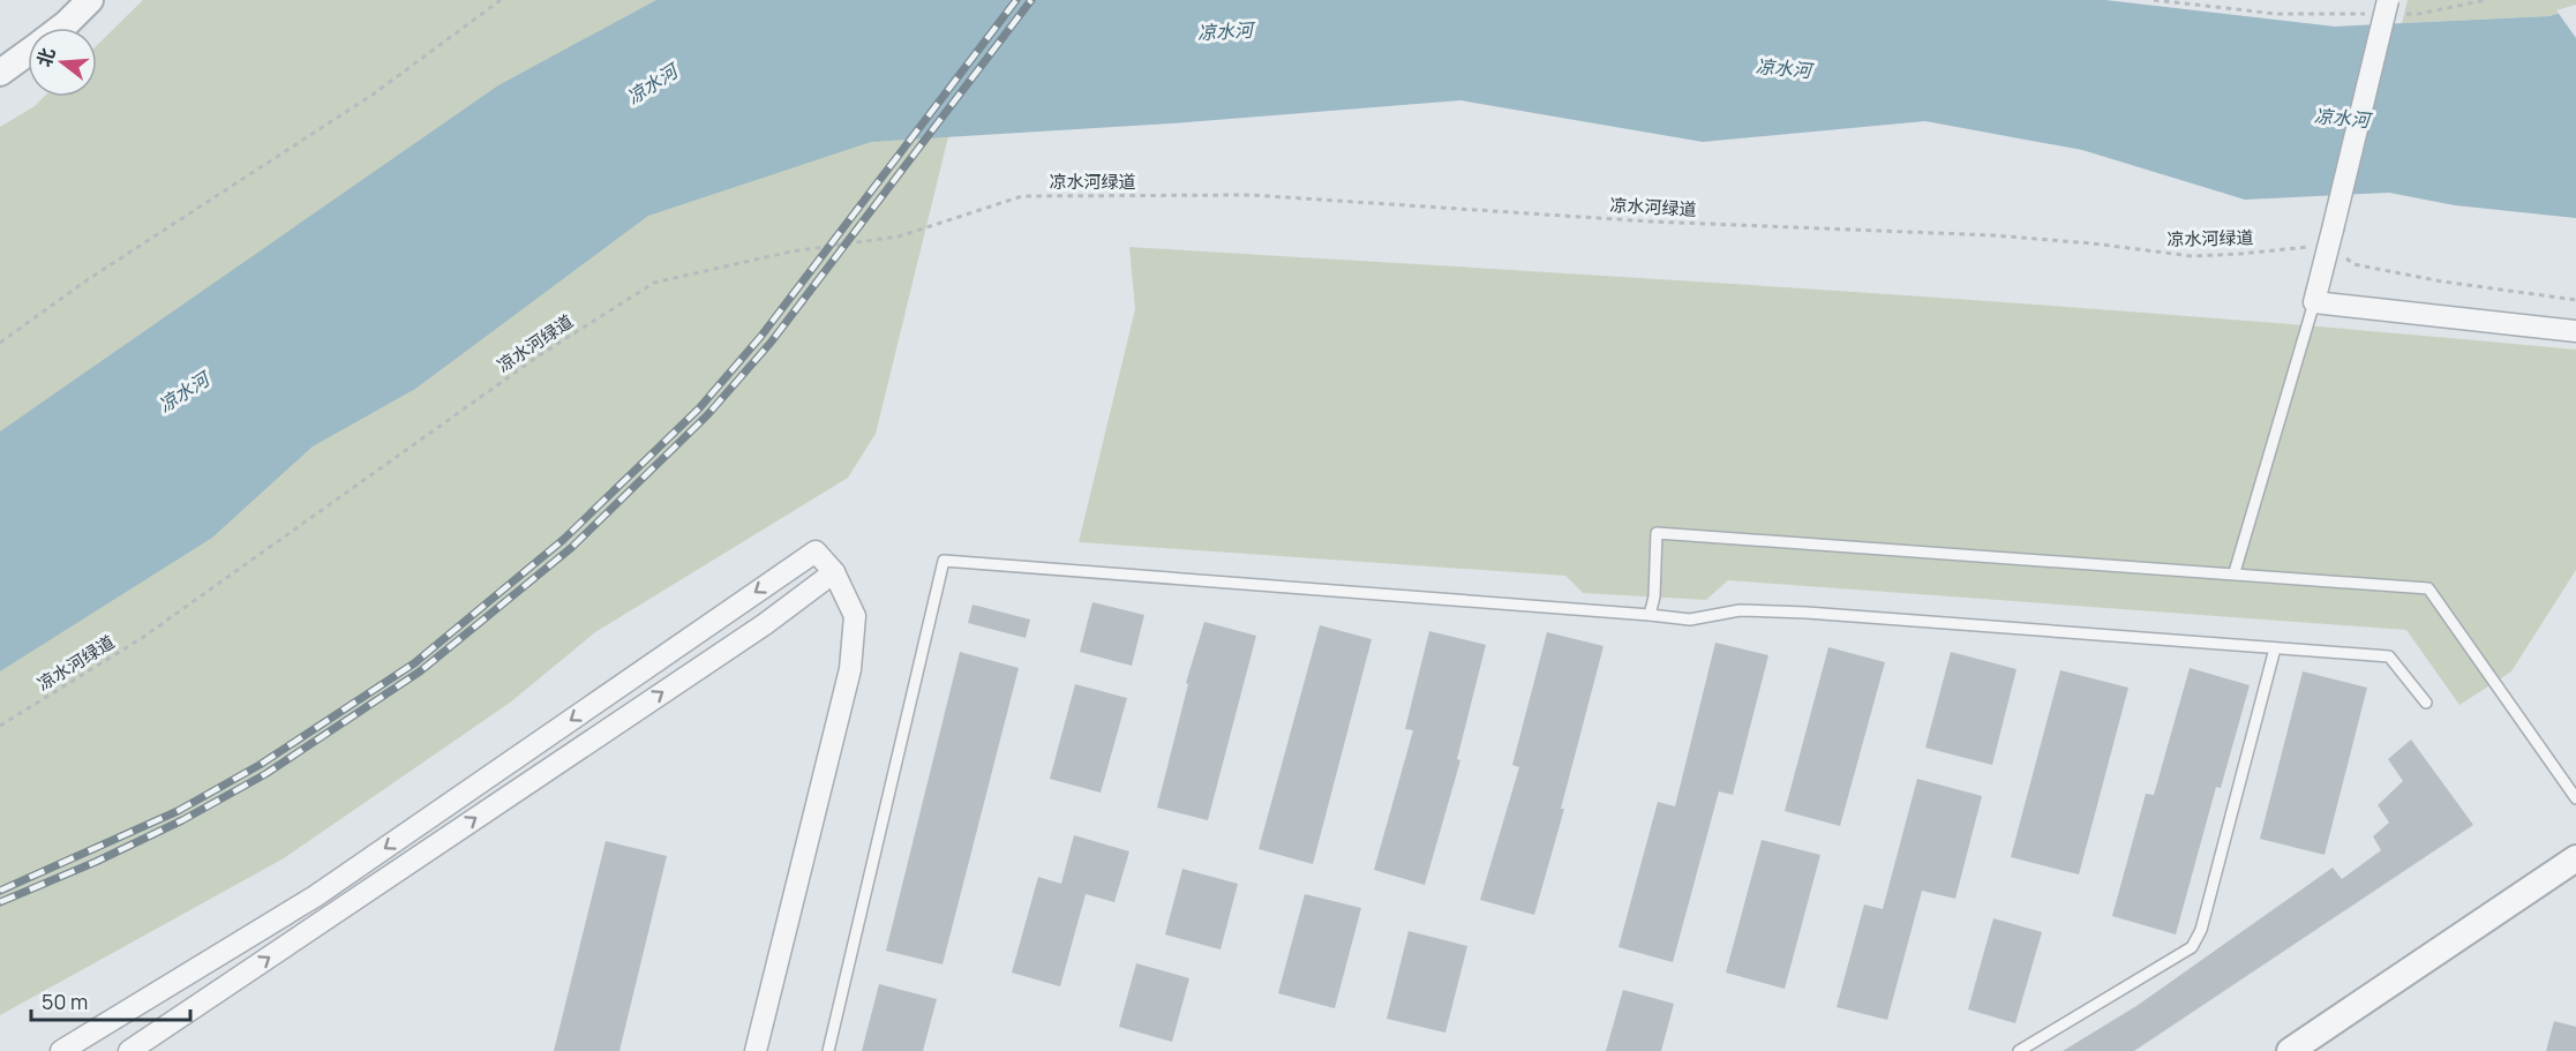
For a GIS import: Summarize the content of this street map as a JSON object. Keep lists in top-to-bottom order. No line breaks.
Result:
{"streets":{"path":["凉水河绿道"]},"water":["凉水河"],"scale_bar":"50 m","north":"left"}
